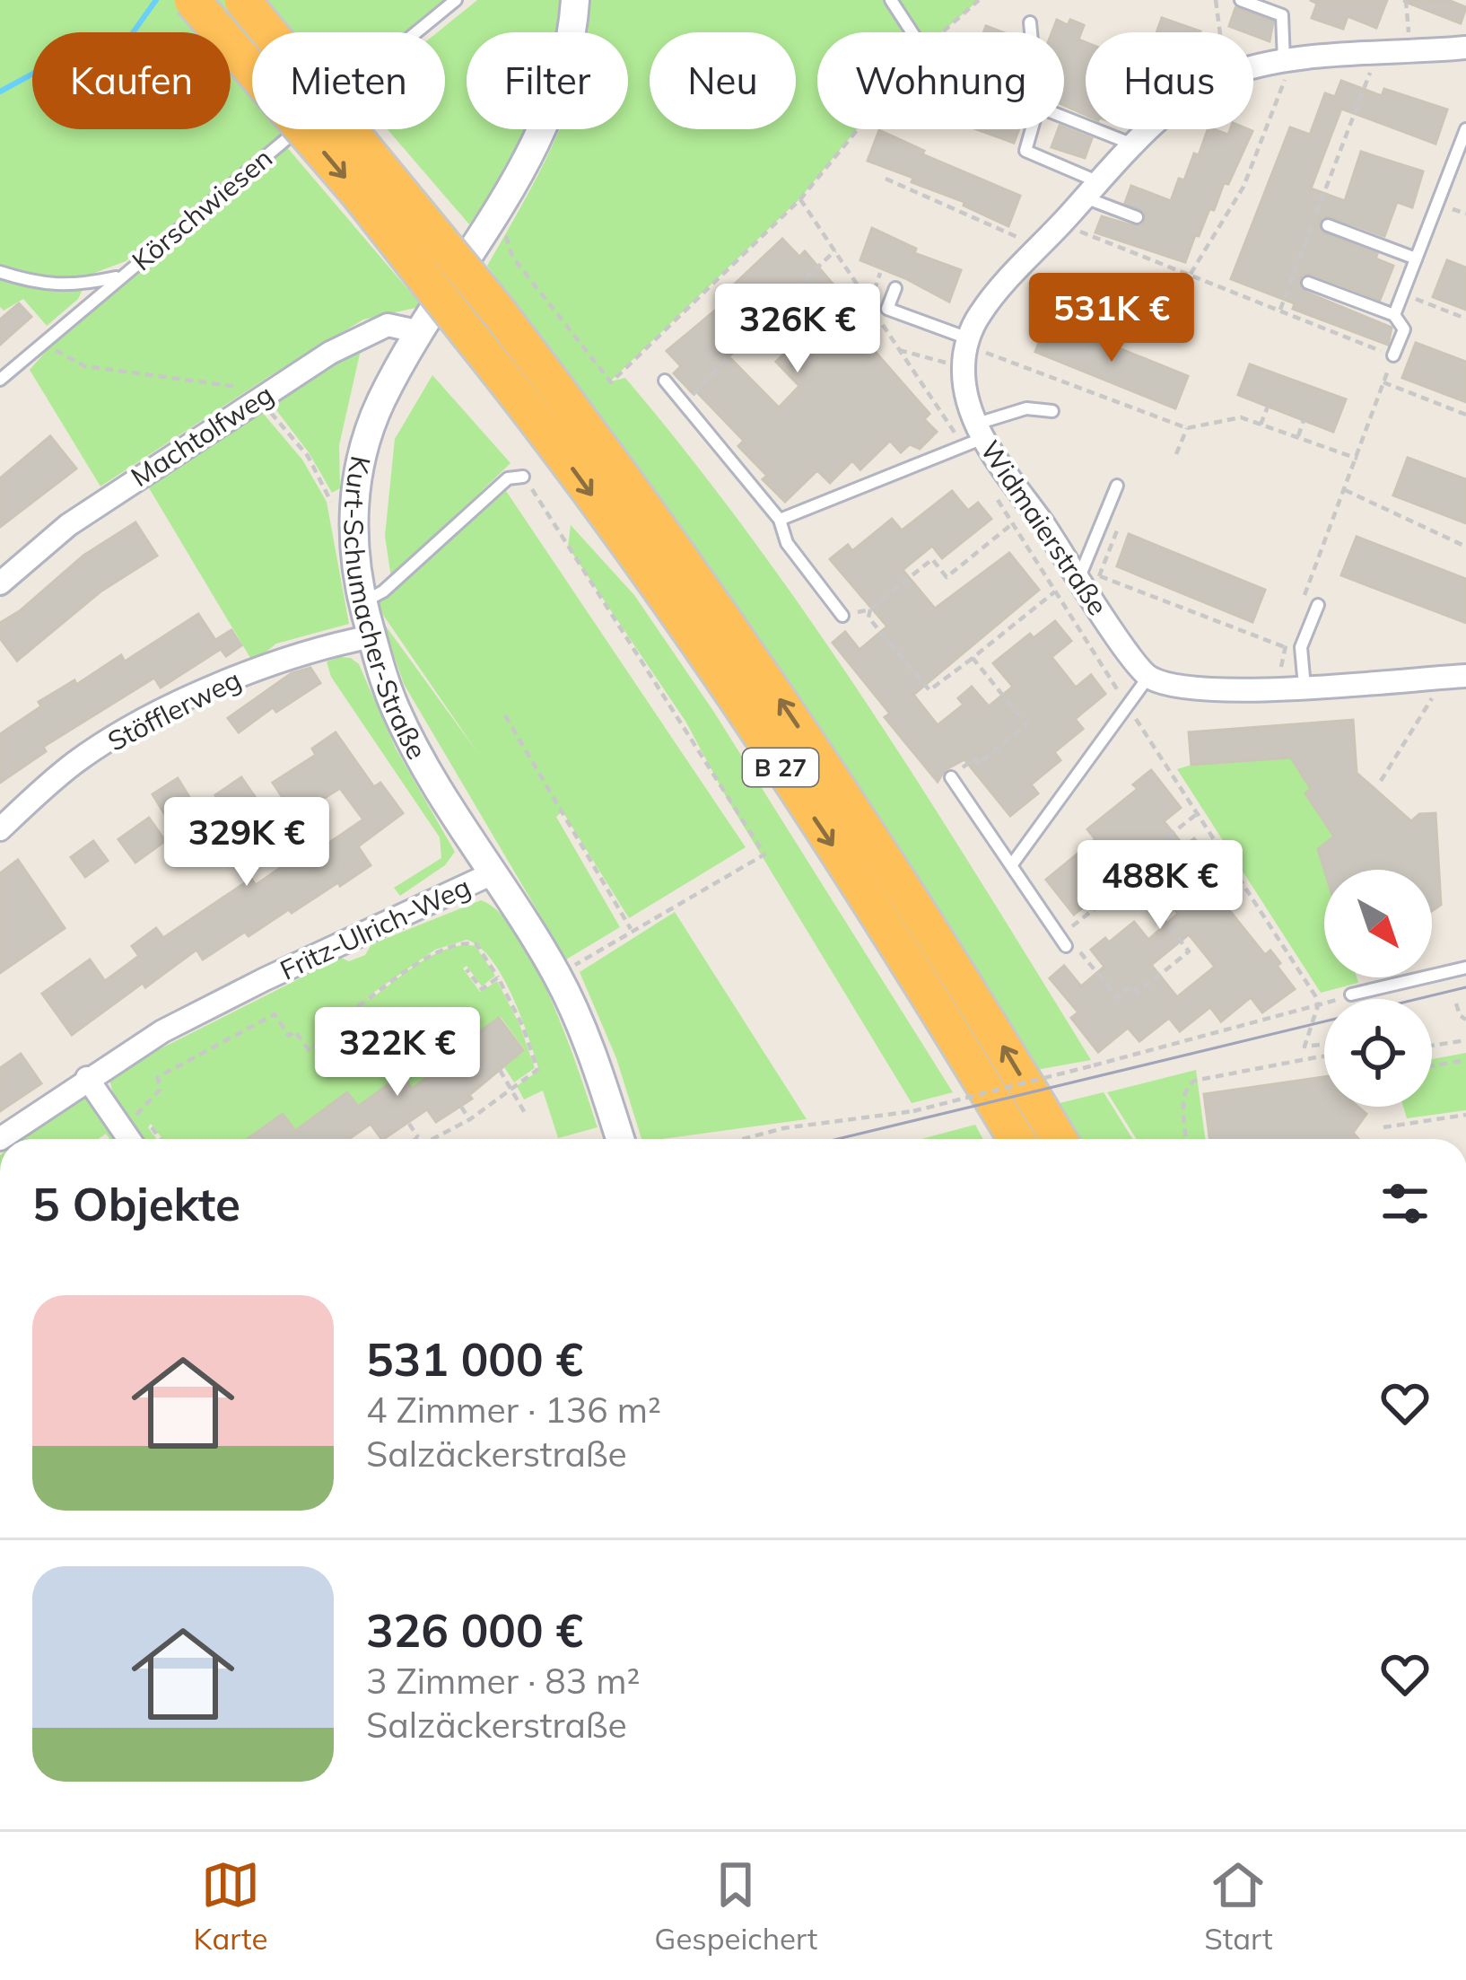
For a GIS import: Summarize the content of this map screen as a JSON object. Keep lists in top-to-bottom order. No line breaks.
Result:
{"streets":{"highway":["B 27"],"street":["Machtolfweg","Widmaierstraße","Kurt-Schumacher-Straße","Stöfflerweg","Fritz-Ulrich-Weg"],"lane":["Körschwiesen"]},"crossings":[["Machtolfweg","Kurt-Schumacher-Straße"],["Kurt-Schumacher-Straße","Stöfflerweg"],["Kurt-Schumacher-Straße","Fritz-Ulrich-Weg"]],"north":"bottom right","page":{"chip":["Kaufen","Mieten","Filter","Neu","Wohnung","Haus"],"price":["531K €","326K €","329K €","488K €","322K €"],"heading":"5 Objekte","list":[{"name":"531 000 €","note":"4 Zimmer · 136 m² · Salzäckerstraße"},{"name":"326 000 €","note":"3 Zimmer · 83 m² · Salzäckerstraße"}],"tabs":["Karte","Gespeichert","Start"]}}
